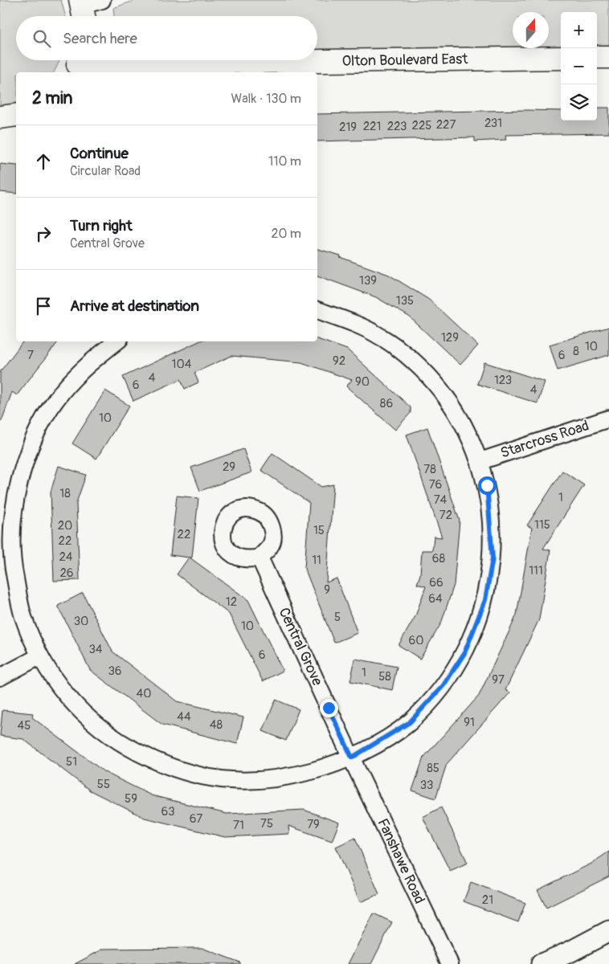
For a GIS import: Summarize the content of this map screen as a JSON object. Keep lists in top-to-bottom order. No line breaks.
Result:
{"streets":{"main road":["Olton Boulevard East"],"street":["Starcross Road","Central Grove","Fanshawe Road"]},"crossings":[["Central Grove","Fanshawe Road"]],"house_numbers":["231","227","225","221","223","219","139","135","129","10","8","7","6","92","104","4","123","90","6","4","86","10","29","78","76","18","1","74","72","115","20","15","22","22","24","68","11","111","26","66","9","64","12","5","30","10","60","34","6","36","1","58","97","40","44","91","48","45","51","85","55","33","59","63","67","75","79","71","21"],"north":"top","page":{"map_buttons":["+","−"],"search":"Search here","heading":["2 min","Walk · 130 m"],"list":[["Continue","Circular Road","110 m"],["Turn right","Central Grove","20 m"],"Arrive at destination"]}}
